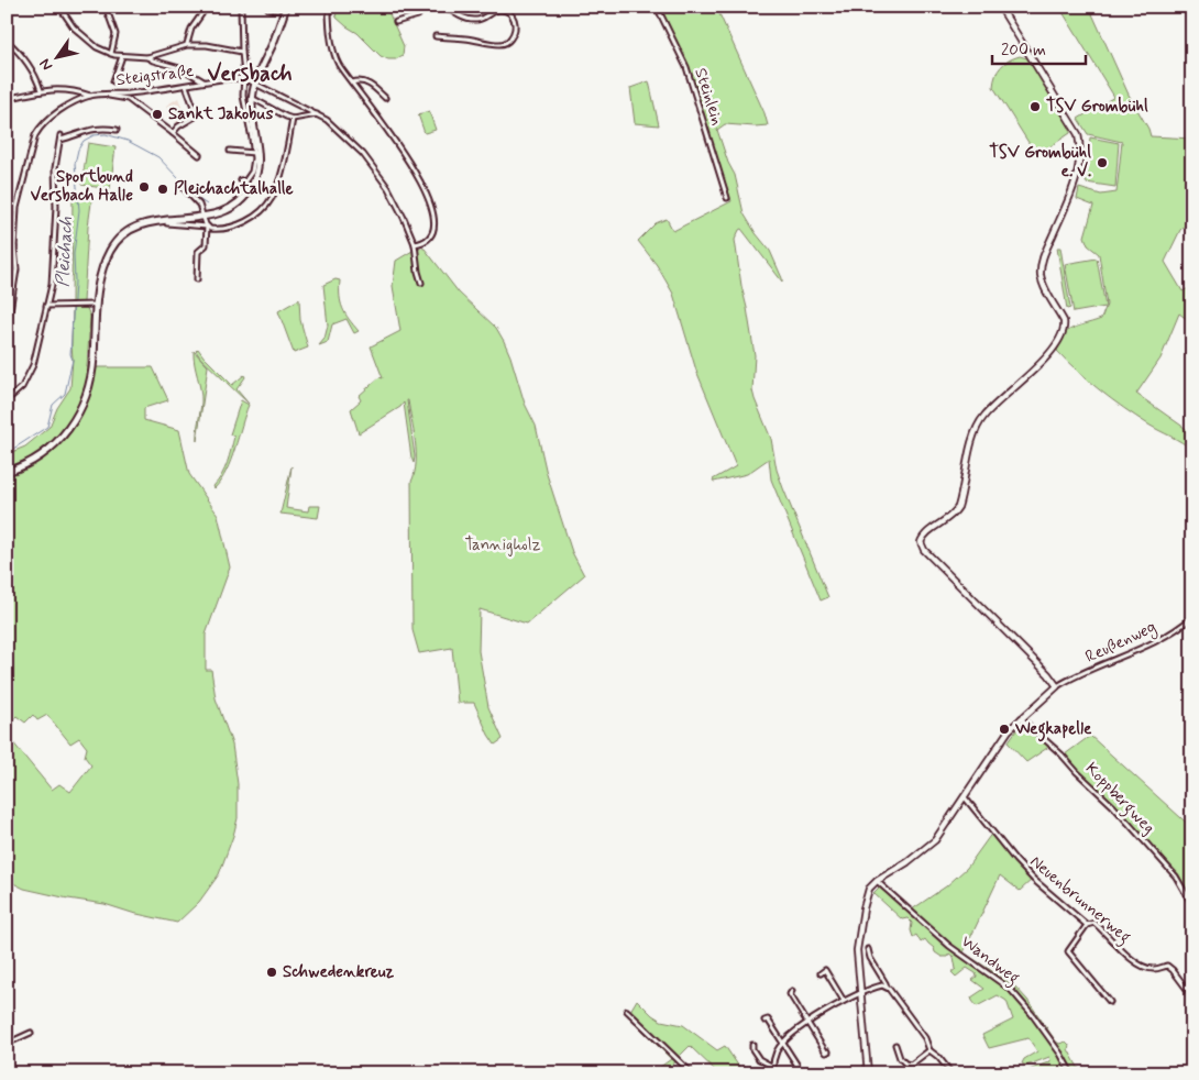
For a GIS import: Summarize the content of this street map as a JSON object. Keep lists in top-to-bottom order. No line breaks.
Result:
{"streets":{"street":["Steigstraße","Steinlein","Reußenweg","Koppbergweg","Neuenbrunnerweg","Wandweg"]},"districts":["Versbach"],"water":["Pleichach"],"parks":["Tannigholz"],"places":["TSV Grombühl","Sankt Jakobus","TSV Grombühl e. V.","Sportbund Versbach Halle","Pleichachtalhalle","Wegkapelle","Schwedenkreuz"],"scale_bar":"200 m","north":"bottom left"}
